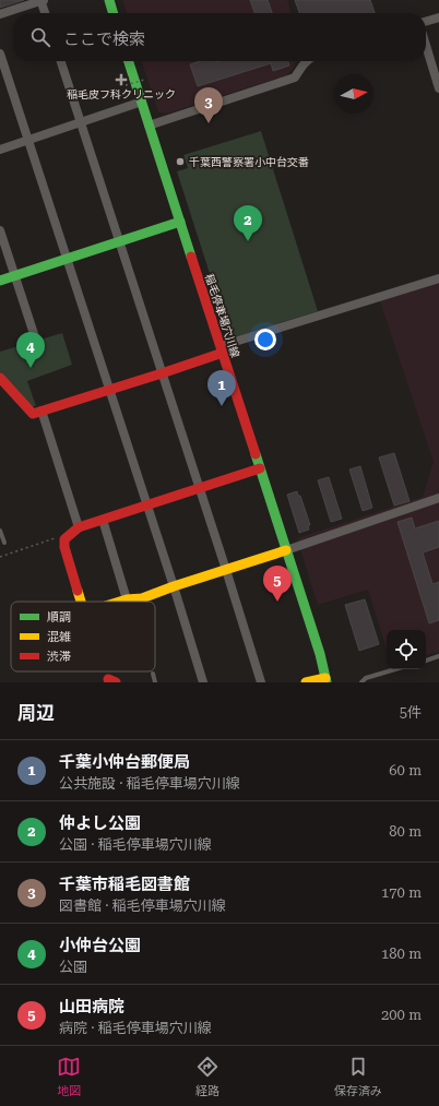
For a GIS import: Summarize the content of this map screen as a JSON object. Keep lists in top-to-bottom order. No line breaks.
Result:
{"streets":{"street":["稲毛停車場穴川線"]},"places":{"health":["稲毛皮フ科クリニック"],"other":["千葉西警察署小中台交番"]},"legend":["順調","混雑","渋滞"],"north":"right","page":{"search":"ここで検索","pins":["3","2","4","1","5"],"heading":["周辺","5件"],"list":[{"mark":"1","name":"千葉小仲台郵便局","note":"公共施設 · 稲毛停車場穴川線","value":"60 m"},{"mark":"2","name":"仲よし公園","note":"公園 · 稲毛停車場穴川線","value":"80 m"},{"mark":"3","name":"千葉市稲毛図書館","note":"図書館 · 稲毛停車場穴川線","value":"170 m"},{"mark":"4","name":"小仲台公園","note":"公園","value":"180 m"},{"mark":"5","name":"山田病院","note":"病院 · 稲毛停車場穴川線","value":"200 m"}],"nav":["地図","経路","保存済み"]}}
